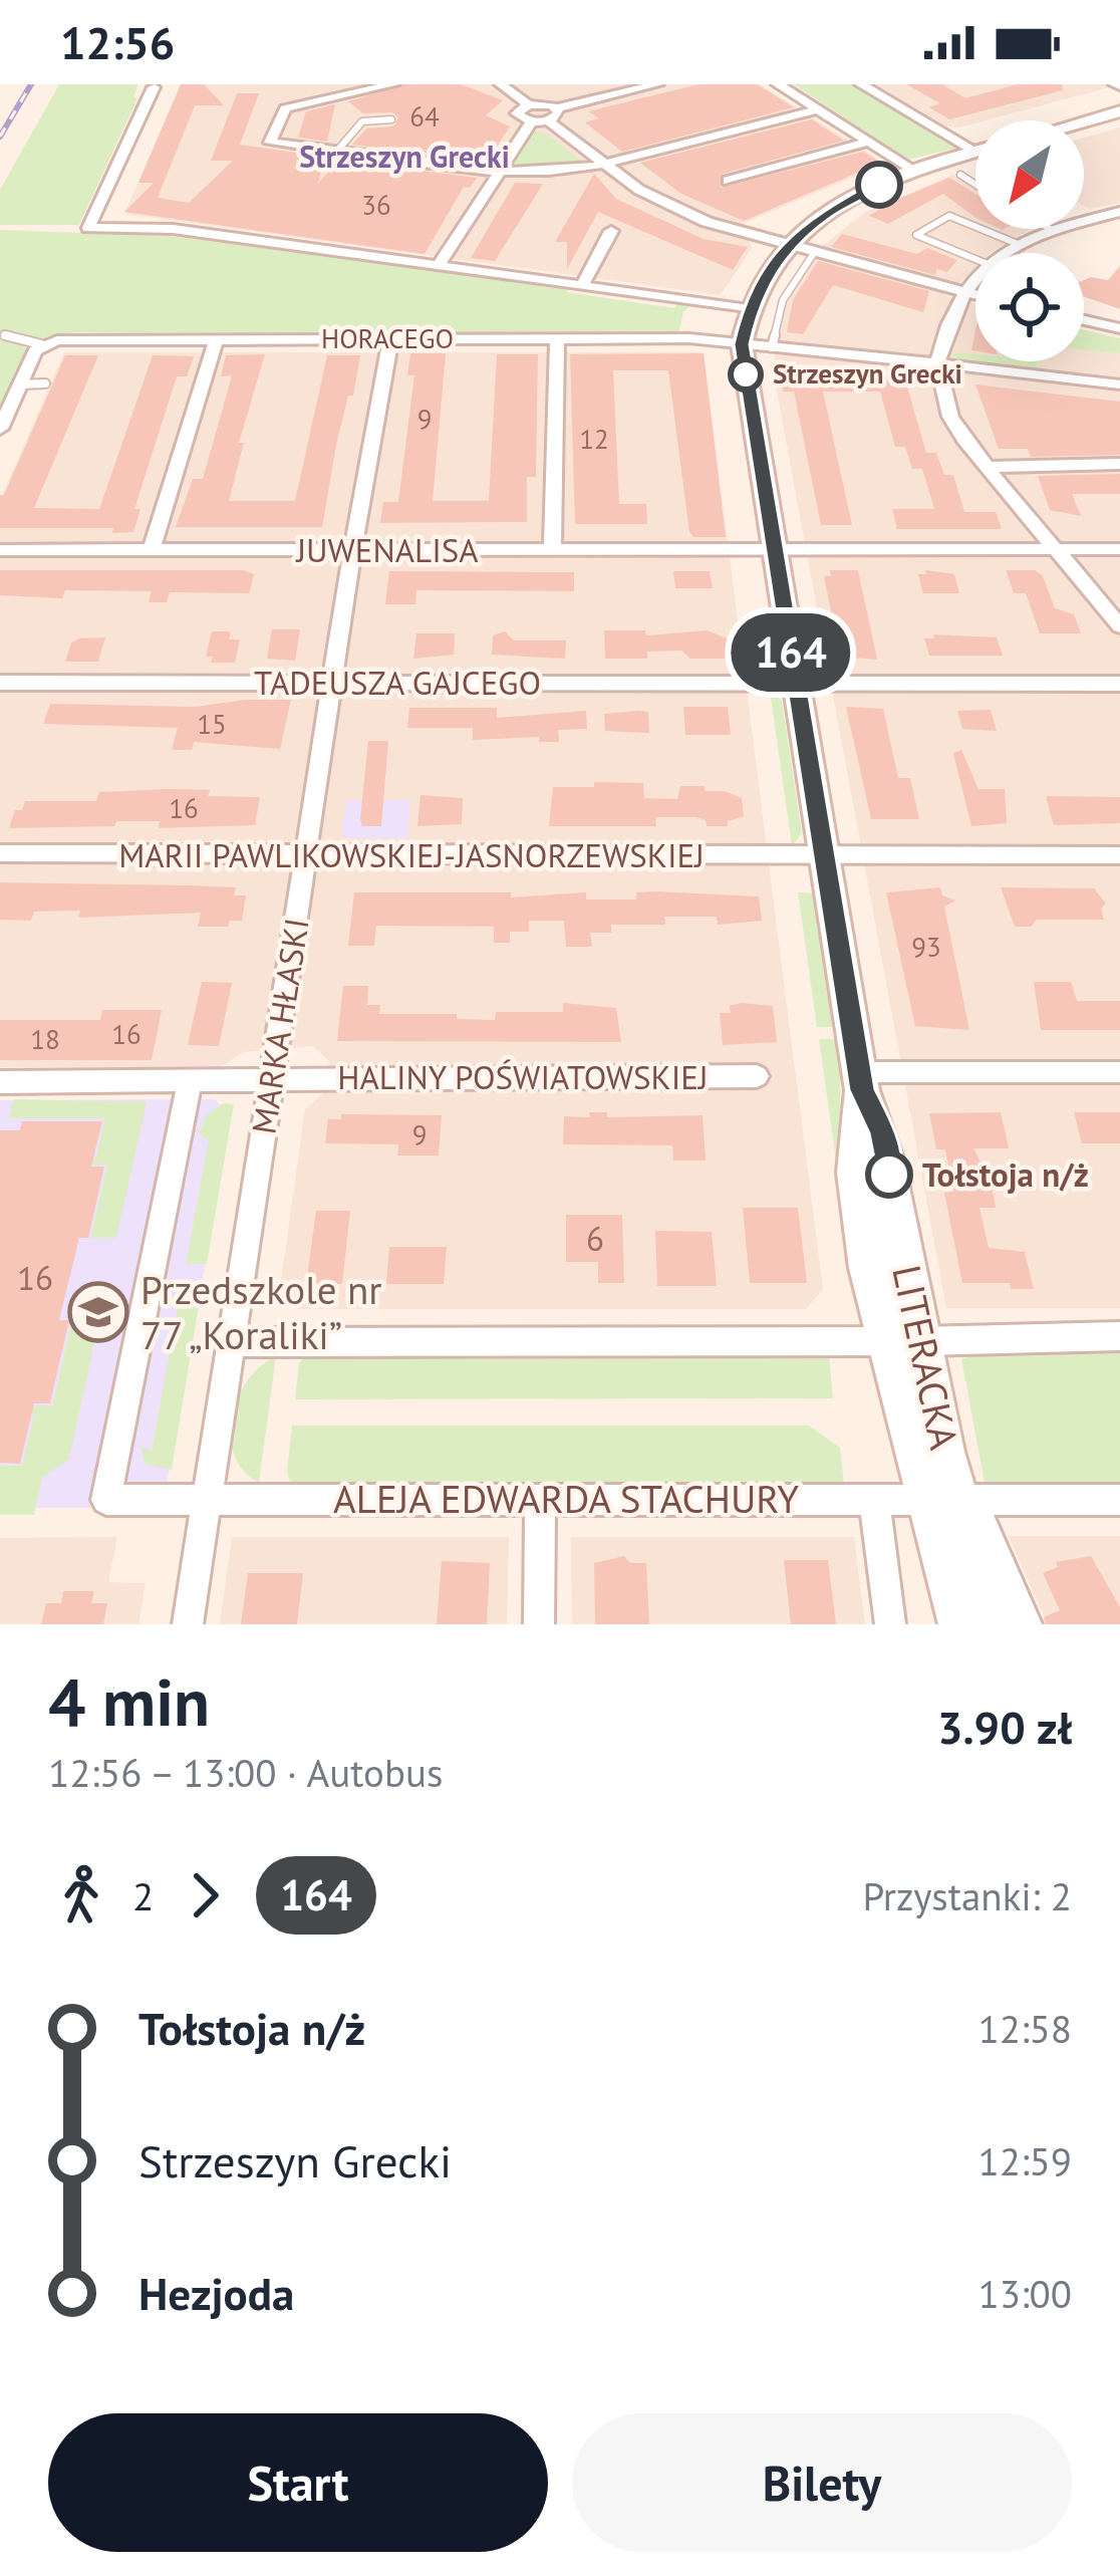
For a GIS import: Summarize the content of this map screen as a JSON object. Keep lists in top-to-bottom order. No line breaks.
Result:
{"streets":{"street":["HORACEGO","JUWENALISA","TADEUSZA GAJCEGO","MARII PAWLIKOWSKIEJ-JASNORZEWSKIEJ","MARKA HŁASKI","HALINY POŚWIATOWSKIEJ","LITERACKA","ALEJA EDWARDA STACHURY"]},"crossings":[["HORACEGO","MARKA HŁASKI"],["HORACEGO","LITERACKA"],["JUWENALISA","MARKA HŁASKI"],["JUWENALISA","LITERACKA"],["TADEUSZA GAJCEGO","MARKA HŁASKI"],["TADEUSZA GAJCEGO","LITERACKA"],["MARII PAWLIKOWSKIEJ-JASNORZEWSKIEJ","MARKA HŁASKI"],["MARII PAWLIKOWSKIEJ-JASNORZEWSKIEJ","LITERACKA"],["MARKA HŁASKI","HALINY POŚWIATOWSKIEJ"],["MARKA HŁASKI","ALEJA EDWARDA STACHURY"],["HALINY POŚWIATOWSKIEJ","ALEJA EDWARDA STACHURY"],["LITERACKA","ALEJA EDWARDA STACHURY"]],"districts":["Strzeszyn Grecki"],"places":{"other":["Strzeszyn Grecki","Tołstoja n/ż"],"school or university":["Przedszkole nr 77 „Koraliki”"]},"lines":["bus line 164"],"house_numbers":["64","36","9","12","15","16","93","16","18","9","6","16"],"north":"bottom left","page":{"status":"12:56","on_map":"164","heading":["4 min","12:56 – 13:00 · Autobus","3.90 zł"],"legs":["2","164","Przystanki: 2"],"list":[{"name":"Tołstoja n/ż","value":"12:58"},{"name":"Strzeszyn Grecki","value":"12:59"},{"name":"Hezjoda","value":"13:00"}],"buttons":["Start","Bilety"]}}
